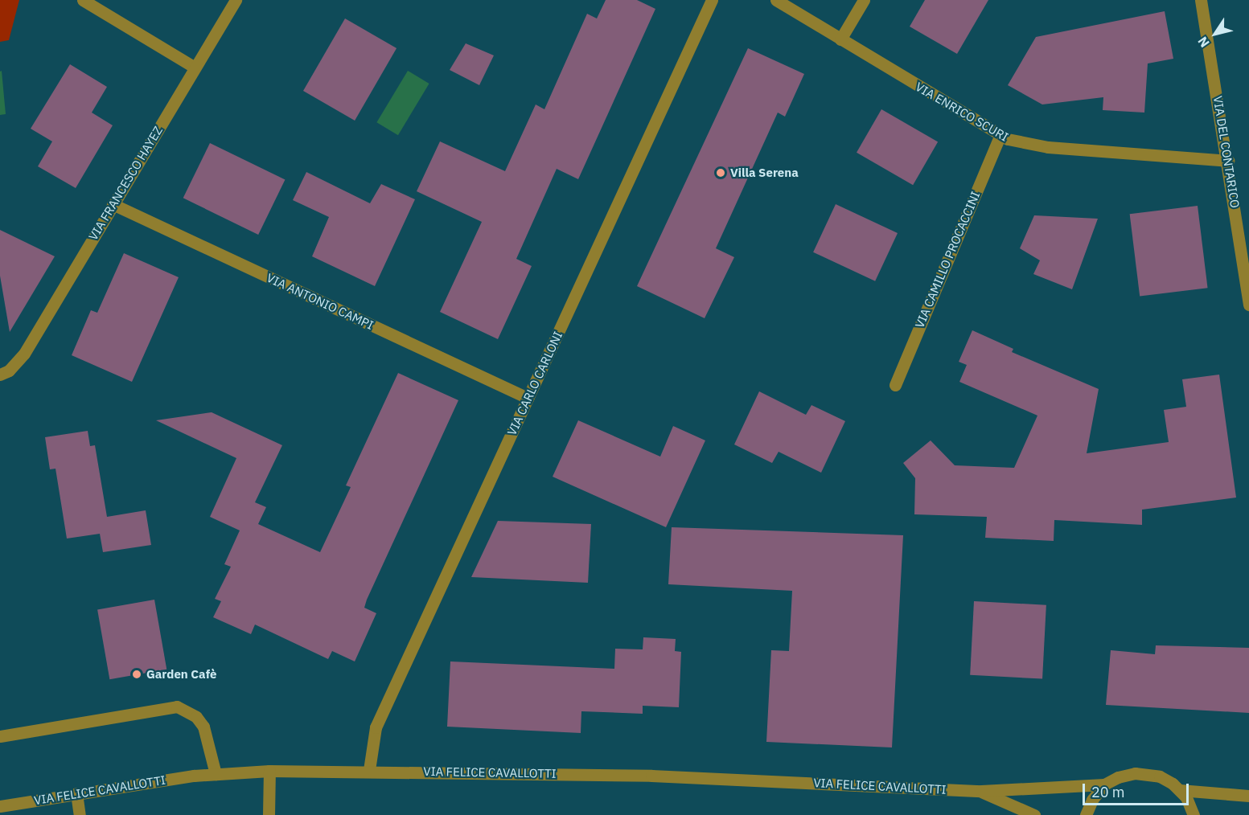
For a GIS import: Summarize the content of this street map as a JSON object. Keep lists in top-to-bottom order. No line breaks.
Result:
{"streets":{"street":["VIA ENRICO SCURI","VIA DEL CONTARICO","VIA FRANCESCO HAYEZ","VIA CAMILLO PROCACCINI","VIA ANTONIO CAMPI","VIA CARLO CARLONI","VIA FELICE CAVALLOTTI"]},"crossings":[["VIA ENRICO SCURI","VIA DEL CONTARICO"],["VIA ENRICO SCURI","VIA CAMILLO PROCACCINI"],["VIA FRANCESCO HAYEZ","VIA ANTONIO CAMPI"],["VIA ANTONIO CAMPI","VIA CARLO CARLONI"],["VIA CARLO CARLONI","VIA FELICE CAVALLOTTI"]],"places":["Villa Serena","Garden Cafè"],"scale_bar":"20 m","north":"bottom left"}
